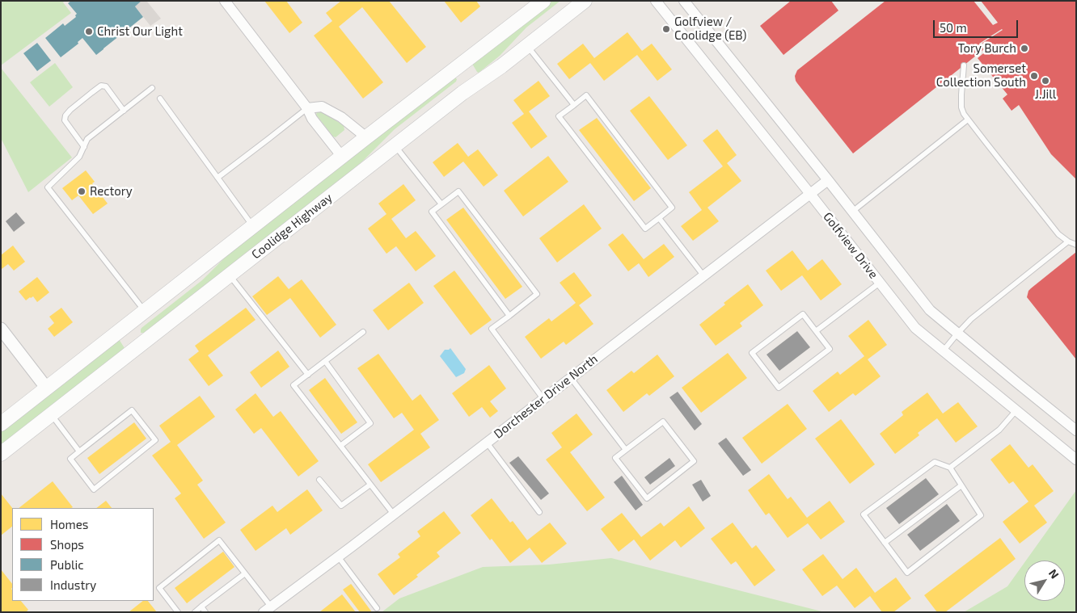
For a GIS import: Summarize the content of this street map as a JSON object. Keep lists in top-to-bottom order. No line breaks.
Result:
{"streets":{"main road":["Coolidge Highway"],"street":["Golfview Drive","Dorchester Drive North"]},"crossings":[["Golfview Drive","Dorchester Drive North"]],"places":["Golfview / Coolidge (EB)","Christ Our Light","Tory Burch","Somerset Collection South","J.Jill","Rectory"],"legend":["Homes","Shops","Public","Industry"],"scale_bar":"50 m","north":"top right"}
